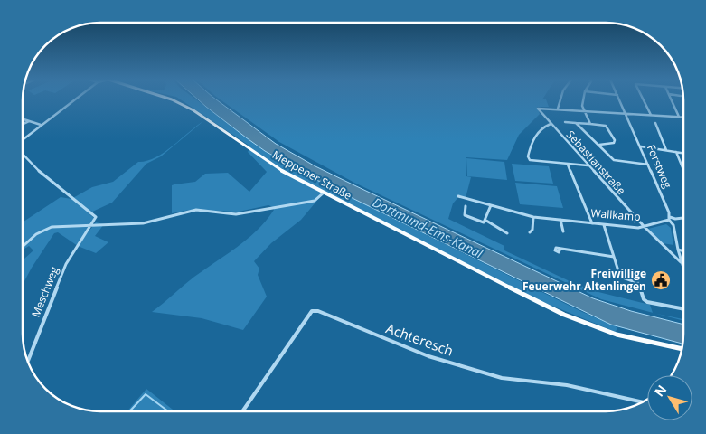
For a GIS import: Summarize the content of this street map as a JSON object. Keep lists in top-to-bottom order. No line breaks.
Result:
{"streets":{"main road":["Meppener Straße"],"street":["Sebastianstraße","Forstweg","Wallkamp","Meschweg","Achteresch"]},"crossings":[["Sebastianstraße","Forstweg"],["Sebastianstraße","Wallkamp"],["Forstweg","Wallkamp"]],"water":["Dortmund-Ems-Kanal"],"places":{"public building":["Freiwillige Feuerwehr Altenlingen"]},"north":"top left"}
